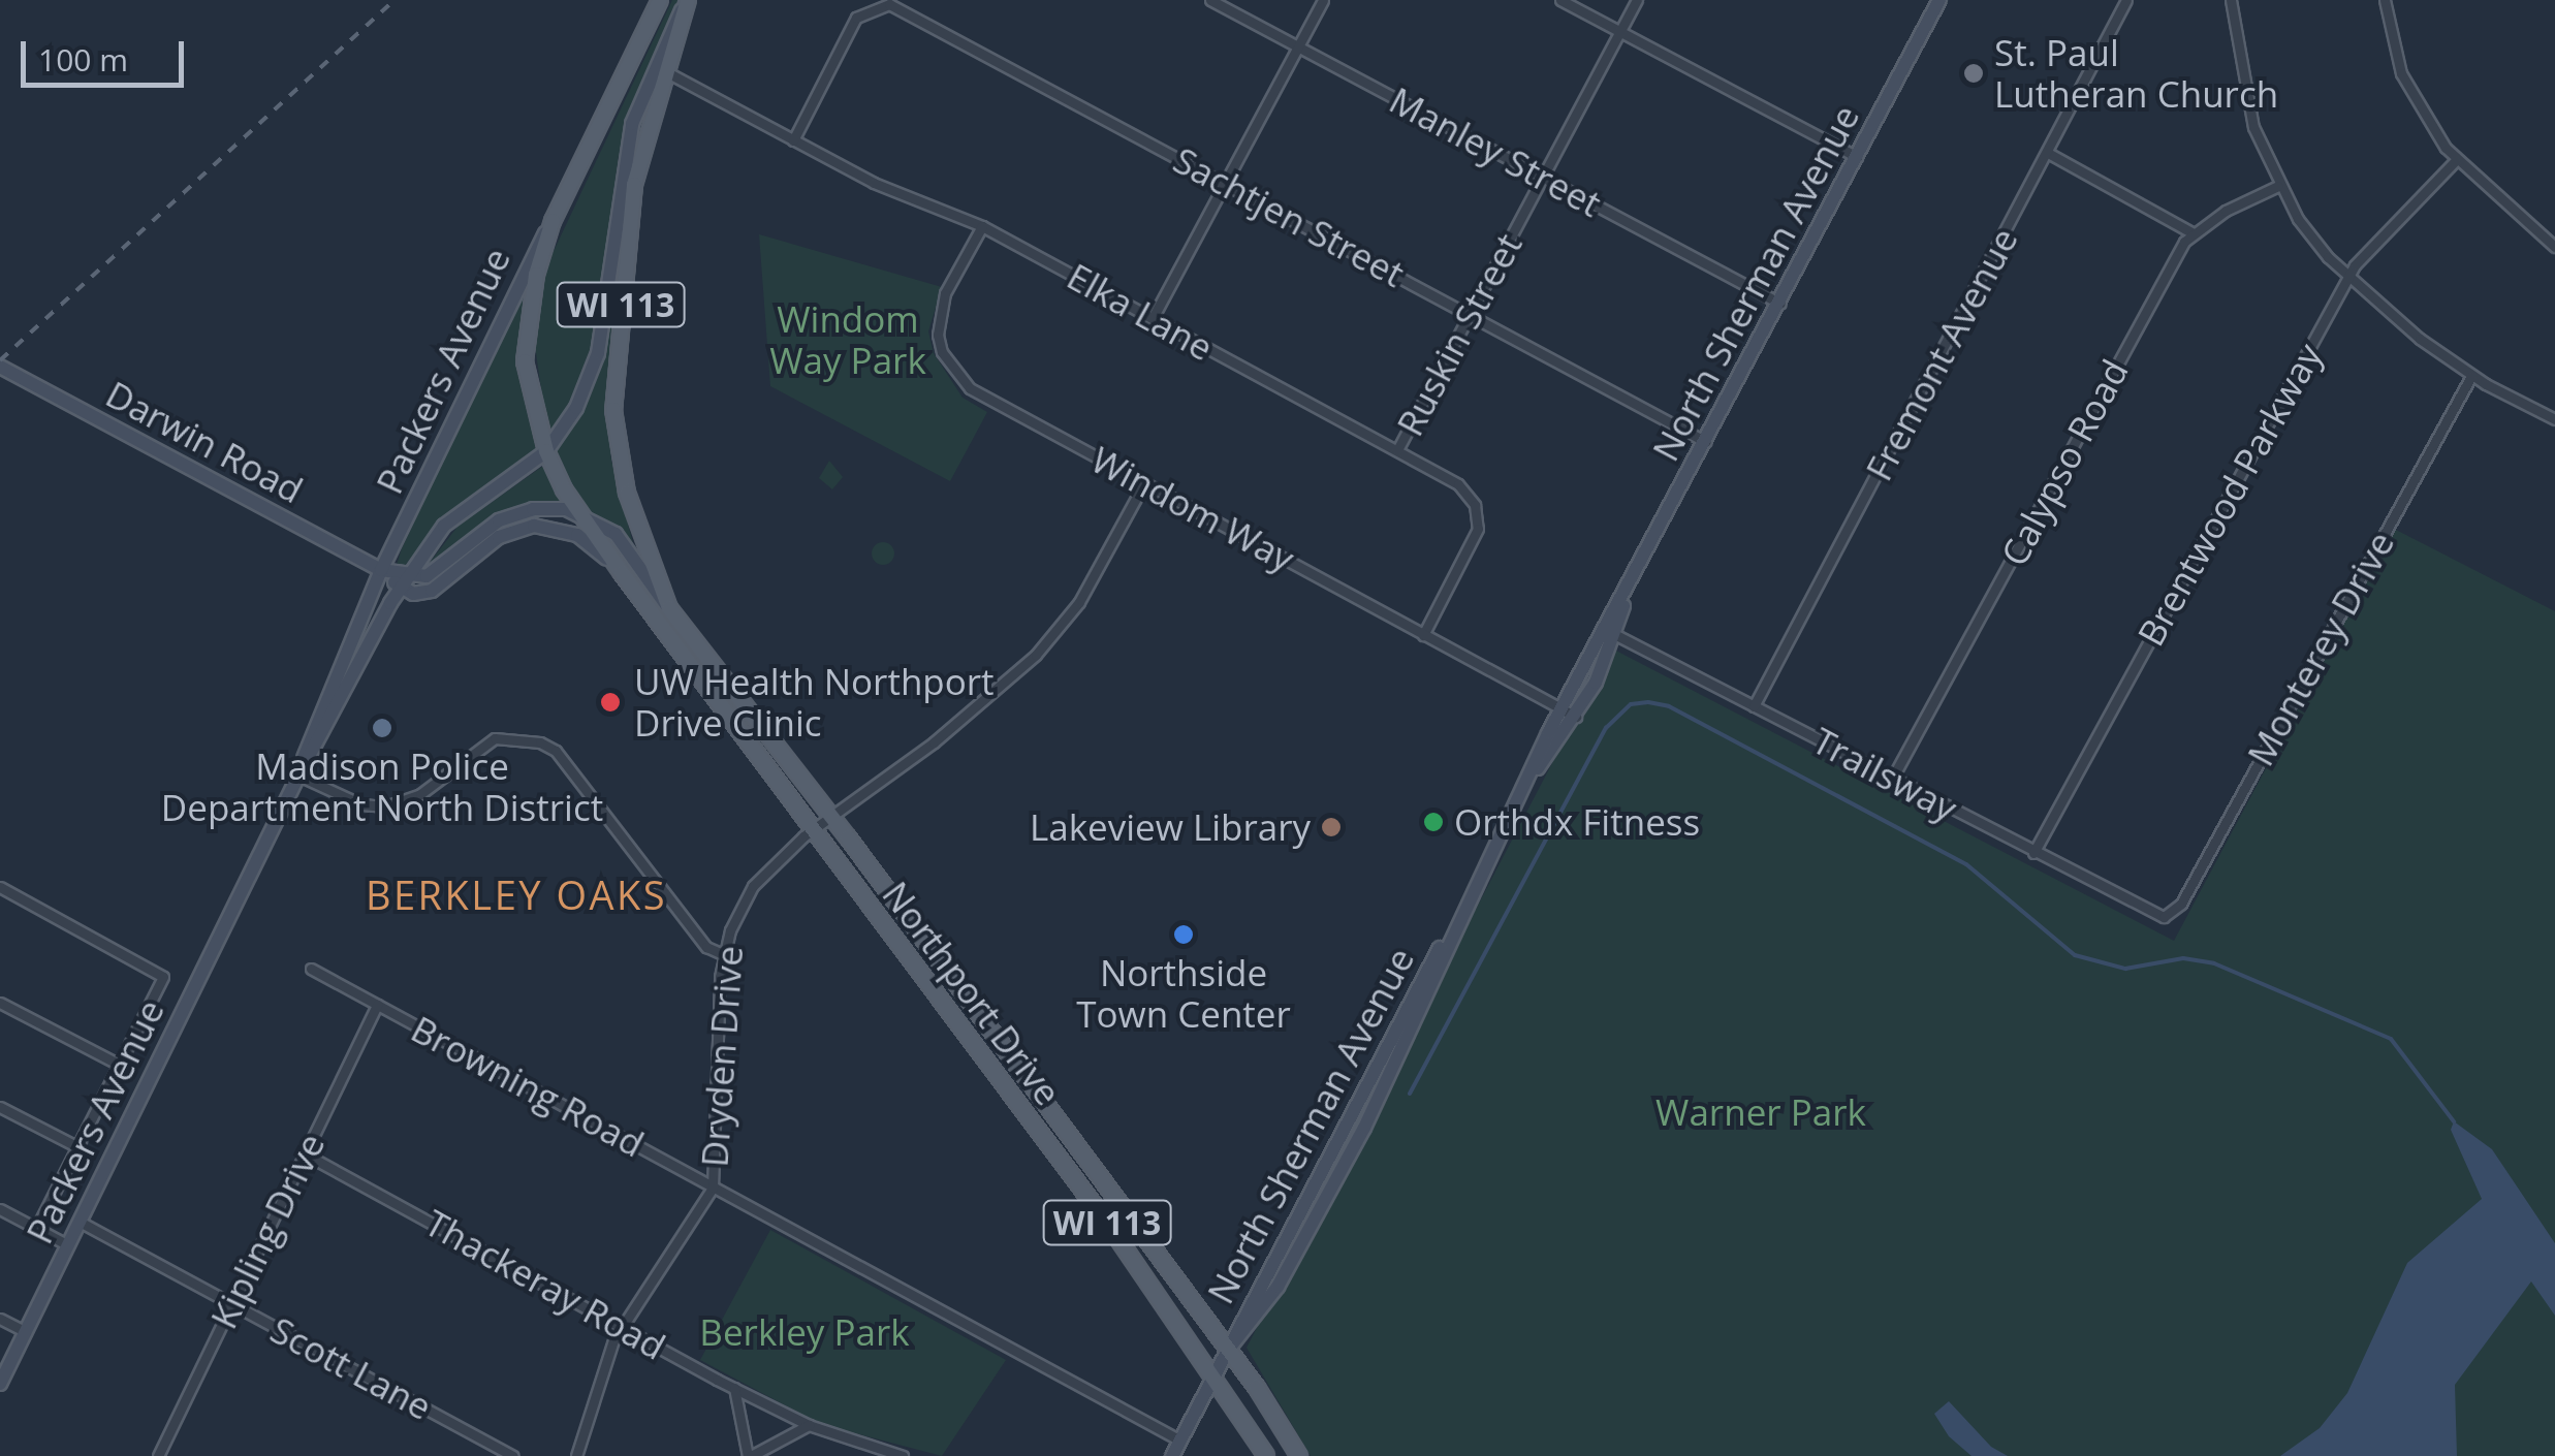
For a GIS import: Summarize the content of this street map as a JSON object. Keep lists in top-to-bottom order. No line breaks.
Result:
{"streets":{"main road":["North Sherman Avenue","WI 113","Packers Avenue","Darwin Road","Northport Drive"],"street":["Manley Street","Sachtjen Street","Elka Lane","Ruskin Street","Fremont Avenue","Calypso Road","Brentwood Parkway","Windom Way","Monterey Drive","Trailsway","Dryden Drive","Browning Road","Kipling Drive","Thackeray Road","Scott Lane"]},"crossings":[["Manley Street","North Sherman Avenue"],["Manley Street","Ruskin Street"],["Sachtjen Street","North Sherman Avenue"],["Sachtjen Street","Elka Lane"],["Sachtjen Street","Ruskin Street"],["North Sherman Avenue","Windom Way"],["North Sherman Avenue","Trailsway"],["North Sherman Avenue","Northport Drive"],["North Sherman Avenue","Browning Road"],["WI 113","Elka Lane"],["WI 113","Packers Avenue"],["WI 113","Northport Drive"],["Elka Lane","Ruskin Street"],["Elka Lane","Windom Way"],["Fremont Avenue","Trailsway"],["Packers Avenue","Darwin Road"],["Packers Avenue","Scott Lane"],["Calypso Road","Trailsway"],["Brentwood Parkway","Trailsway"],["Windom Way","Dryden Drive"],["Monterey Drive","Trailsway"],["Northport Drive","Dryden Drive"],["Dryden Drive","Browning Road"],["Dryden Drive","Thackeray Road"],["Browning Road","Kipling Drive"],["Kipling Drive","Thackeray Road"],["Kipling Drive","Scott Lane"]],"districts":["BERKLEY OAKS"],"parks":["Windom Way Park","Warner Park","Berkley Park"],"places":["St. Paul Lutheran Church","UW Health Northport Drive Clinic","Madison Police Department North District","Orthdx Fitness","Lakeview Library","Northside Town Center"],"scale_bar":"100 m"}
